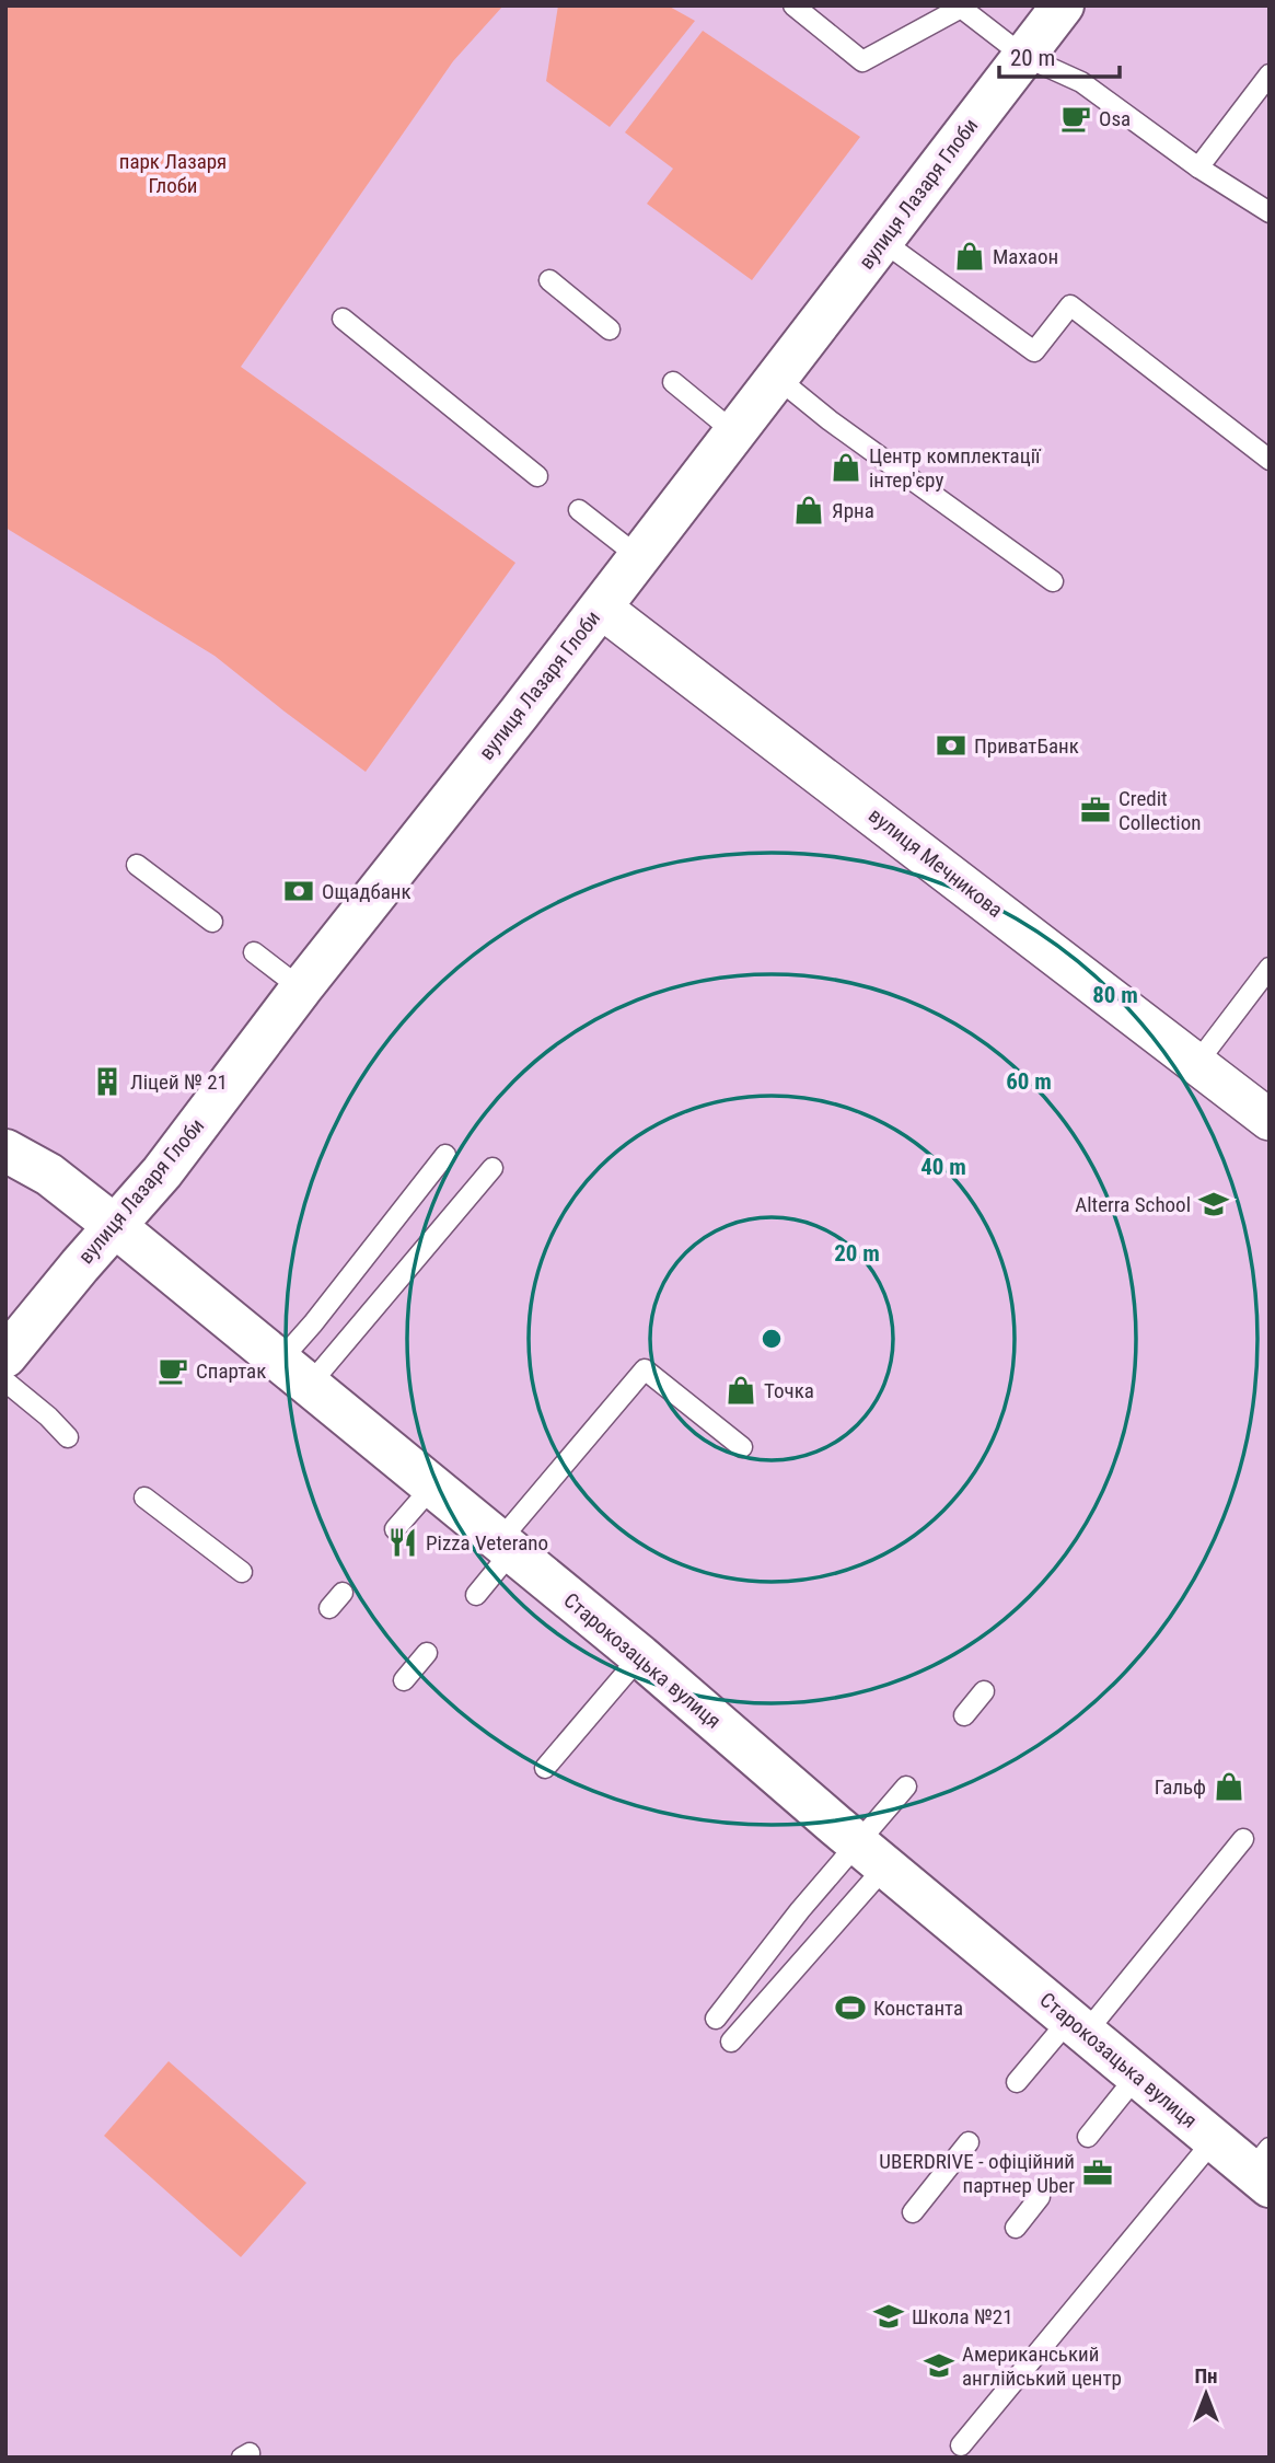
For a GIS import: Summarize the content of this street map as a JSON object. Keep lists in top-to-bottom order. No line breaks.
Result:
{"streets":{"main road":["вулиця Лазаря Глоби","Старокозацька вулиця"],"street":["вулиця Мечникова"]},"crossings":[["вулиця Лазаря Глоби","вулиця Мечникова"],["вулиця Лазаря Глоби","Старокозацька вулиця"]],"parks":["парк Лазаря Глоби"],"places":{"cafe":["Osa","Спартак"],"shop":["Махаон","Центр комплектації інтер'єру","Ярна","Точка","Гальф"],"bank":["ПриватБанк","Ощадбанк"],"office":["Credit Collection","UBERDRIVE - офіційний партнер Uber"],"building":["Ліцей № 21"],"school or university":["Alterra School","Школа №21","Американський англійський центр"],"restaurant":["Pizza Veterano"],"sports":["Константа"]},"scale_bar":"20 m","north":"top","rings":["80 m","60 m","40 m","20 m"]}
